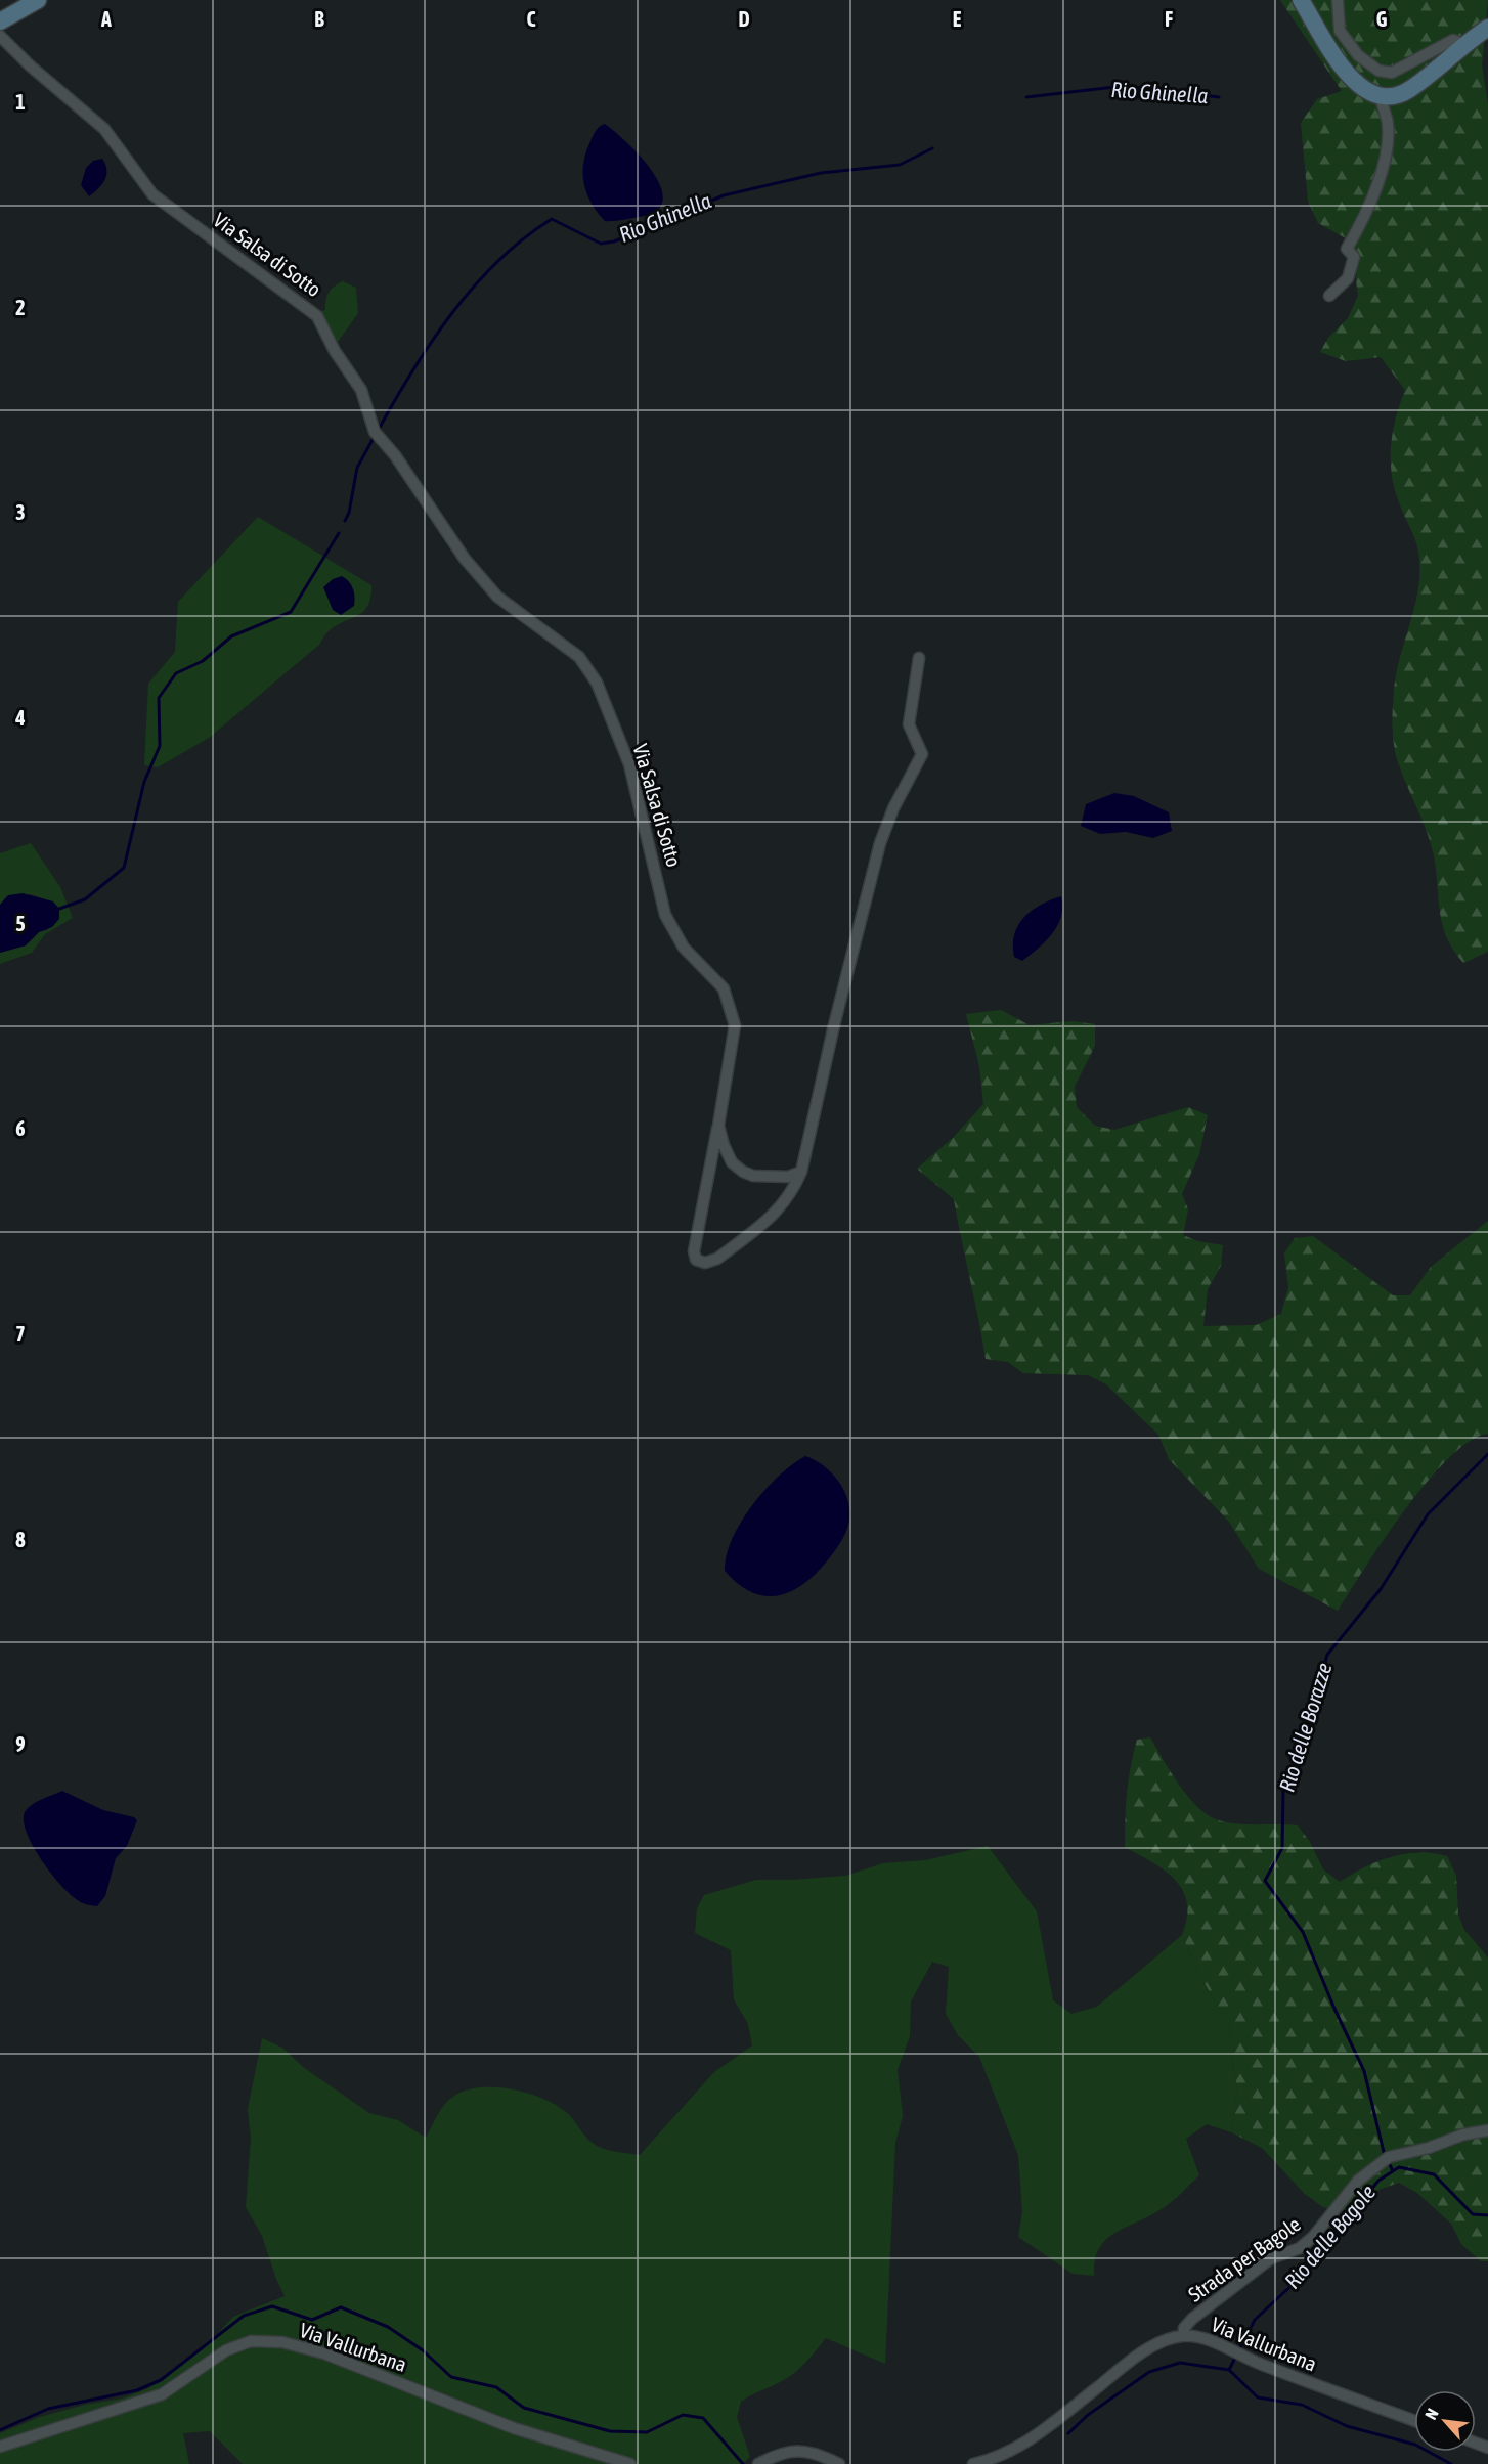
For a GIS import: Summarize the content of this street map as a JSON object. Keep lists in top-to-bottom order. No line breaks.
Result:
{"streets":{"street":["Via Salsa di Sotto","Strada per Bagole","Via Vallurbana"]},"crossings":[["Strada per Bagole","Via Vallurbana"]],"water":["Rio Ghinella","Rio delle Borazze","Rio delle Bagole"],"north":"top left","grid":{"columns":["A","B","C","D","E","F","G"],"rows":["1","2","3","4","5","6","7","8","9"]}}
